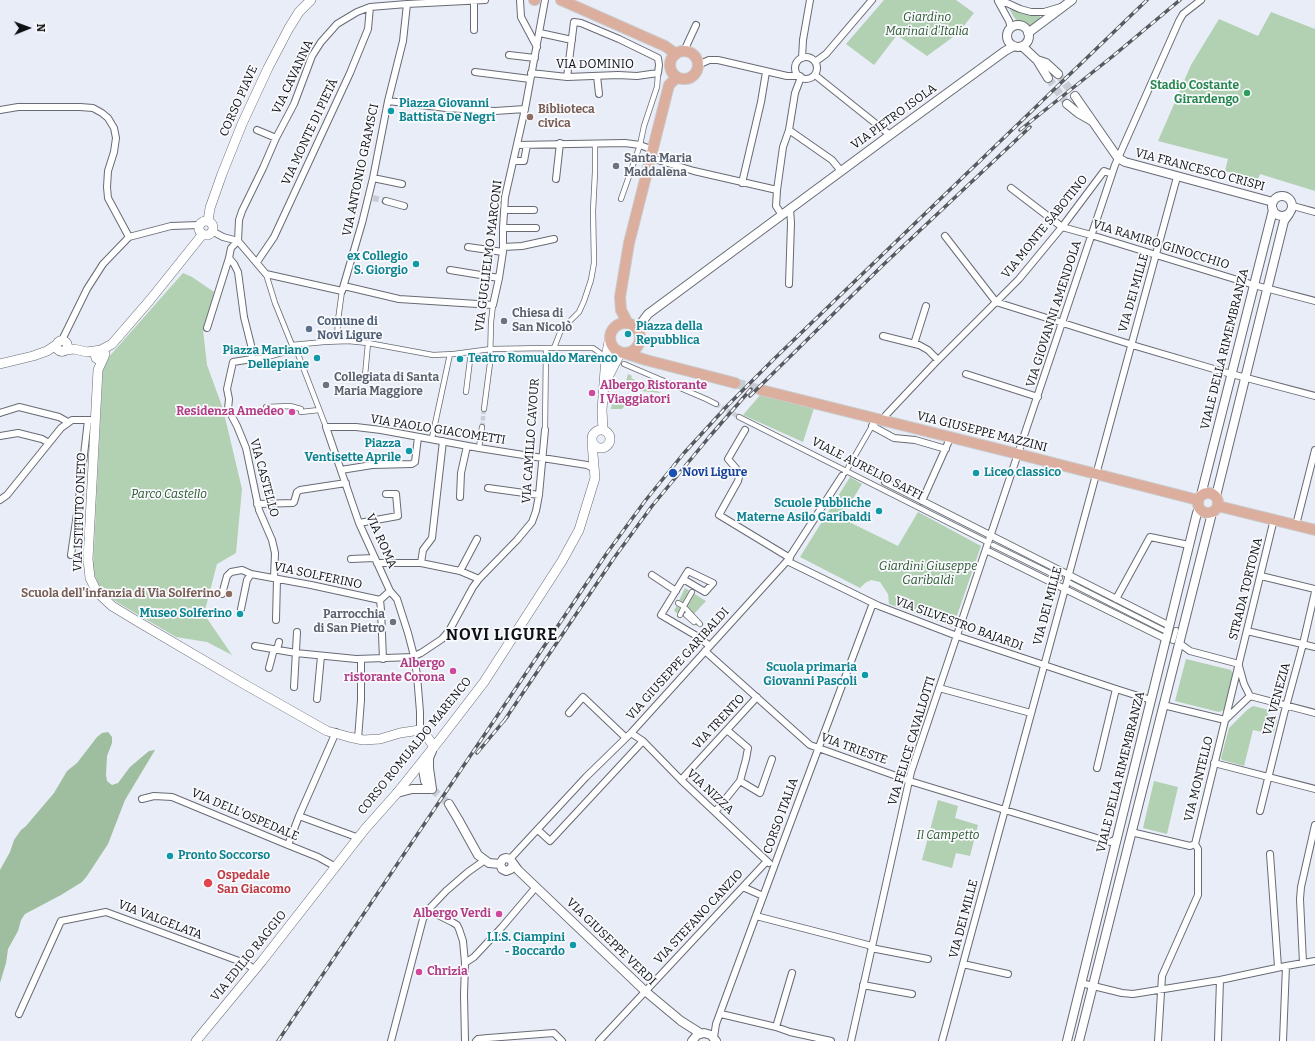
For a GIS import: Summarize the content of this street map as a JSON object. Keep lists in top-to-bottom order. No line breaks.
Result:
{"streets":{"main road":["CORSO PIAVE","VIA GIUSEPPE MAZZINI","VIA ISTITUTO ONETO","CORSO ROMUALDO MARENCO","VIA EDILIO RAGGIO"],"street":["VIA DOMINIO","VIA CAVANNA","VIA PIETRO ISOLA","VIA MONTE DI PIETÀ","VIA ANTONIO GRAMSCI","VIA FRANCESCO CRISPI","VIA MONTE SABOTINO","VIA RAMIRO GINOCCHIO","VIA GUGLIELMO MARCONI","VIA DEI MILLE","VIA GIOVANNI AMENDOLA","VIALE DELLA RIMEMBRANZA","VIA PAOLO GIACOMETTI","VIA CAMILLO CAVOUR","VIALE AURELIO SAFFI","VIA CASTELLO","VIA ROMA","VIA SOLFERINO","STRADA TORTONA","VIA SILVESTRO BAJARDI","VIA GIUSEPPE GARIBALDI","VIA VENEZIA","VIA TRENTO","VIA FELICE CAVALLOTTI","VIA TRIESTE","VIA MONTELLO","VIA NIZZA","VIA DELL'OSPEDALE","CORSO ITALIA","VIA STEFANO CANZIO","VIA VALGELATA","VIA GIUSEPPE VERDI"]},"crossings":[["VIA DOMINIO","VIA GUGLIELMO MARCONI"],["VIA CAVANNA","VIA MONTE DI PIETÀ"],["VIA CAVANNA","VIA ANTONIO GRAMSCI"],["VIA FRANCESCO CRISPI","VIA DEI MILLE"],["VIA FRANCESCO CRISPI","VIA GIOVANNI AMENDOLA"],["VIA FRANCESCO CRISPI","VIALE DELLA RIMEMBRANZA"],["VIA MONTE SABOTINO","VIA RAMIRO GINOCCHIO"],["VIA MONTE SABOTINO","VIA GIOVANNI AMENDOLA"],["VIA MONTE SABOTINO","VIA GIUSEPPE MAZZINI"],["VIA MONTE SABOTINO","VIALE AURELIO SAFFI"],["VIA MONTE SABOTINO","VIA GIUSEPPE GARIBALDI"],["VIA RAMIRO GINOCCHIO","VIA DEI MILLE"],["VIA RAMIRO GINOCCHIO","VIA GIOVANNI AMENDOLA"],["VIA RAMIRO GINOCCHIO","VIALE DELLA RIMEMBRANZA"],["VIA DEI MILLE","VIA GIUSEPPE MAZZINI"],["VIA DEI MILLE","VIA SILVESTRO BAJARDI"],["VIA DEI MILLE","VIA TRIESTE"],["VIA GIOVANNI AMENDOLA","VIA GIUSEPPE MAZZINI"],["VIA GIOVANNI AMENDOLA","VIA FELICE CAVALLOTTI"],["VIALE DELLA RIMEMBRANZA","VIA GIUSEPPE MAZZINI"],["VIALE DELLA RIMEMBRANZA","VIA SILVESTRO BAJARDI"],["VIALE DELLA RIMEMBRANZA","VIA TRIESTE"],["VIA PAOLO GIACOMETTI","VIA CAMILLO CAVOUR"],["VIA PAOLO GIACOMETTI","VIA ROMA"],["VIA PAOLO GIACOMETTI","CORSO ROMUALDO MARENCO"],["VIA GIUSEPPE MAZZINI","VIA FELICE CAVALLOTTI"],["VIA CAMILLO CAVOUR","VIA ROMA"],["VIALE AURELIO SAFFI","VIA GIUSEPPE GARIBALDI"],["VIA CASTELLO","VIA SOLFERINO"],["VIA ISTITUTO ONETO","VIA ROMA"],["STRADA TORTONA","VIA MONTELLO"],["VIA SILVESTRO BAJARDI","VIA GIUSEPPE GARIBALDI"],["VIA SILVESTRO BAJARDI","VIA FELICE CAVALLOTTI"],["VIA SILVESTRO BAJARDI","CORSO ITALIA"],["VIA GIUSEPPE GARIBALDI","VIA TRIESTE"],["VIA GIUSEPPE GARIBALDI","VIA NIZZA"],["VIA GIUSEPPE GARIBALDI","VIA GIUSEPPE VERDI"],["VIA TRENTO","VIA TRIESTE"],["VIA TRENTO","VIA NIZZA"],["VIA FELICE CAVALLOTTI","VIA TRIESTE"],["CORSO ROMUALDO MARENCO","VIA EDILIO RAGGIO"],["VIA TRIESTE","CORSO ITALIA"],["VIA NIZZA","CORSO ITALIA"],["VIA NIZZA","VIA STEFANO CANZIO"],["VIA DELL'OSPEDALE","VIA EDILIO RAGGIO"],["VIA STEFANO CANZIO","VIA GIUSEPPE VERDI"],["VIA VALGELATA","VIA EDILIO RAGGIO"]],"districts":["NOVI LIGURE"],"parks":["Giardino Marinai d'Italia","Parco Castello","Giardini Giuseppe Garibaldi","Il Campetto"],"places":["Stadio Costante Girardengo","Piazza Giovanni Battista De Negri","Biblioteca civica","Santa Maria Maddalena","ex Collegio S. Giorgio","Chiesa di San Nicolò","Comune di Novi Ligure","Piazza della Repubblica","Piazza Mariano Dellepiane","Teatro Romualdo Marenco","Collegiata di Santa Maria Maggiore","Albergo Ristorante I Viaggiatori","Residenza Amedeo","Piazza Ventisette Aprile","Novi Ligure","Liceo classico","Scuole Pubbliche Materne Asilo Garibaldi","Scuola dell'infanzia di Via Solferino","Museo Solferino","Parrocchia di San Pietro","Albergo ristorante Corona","Scuola primaria Giovanni Pascoli","Pronto Soccorso","Ospedale San Giacomo","Albergo Verdi","I.I.S. Ciampini - Boccardo","Chrizia"],"north":"right"}
